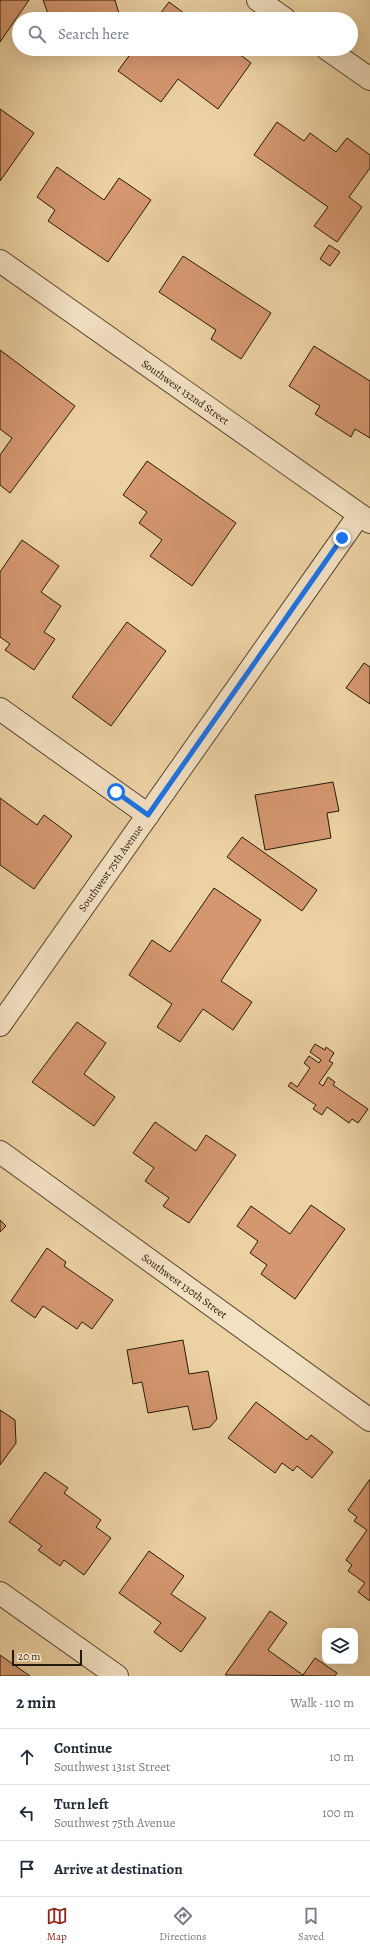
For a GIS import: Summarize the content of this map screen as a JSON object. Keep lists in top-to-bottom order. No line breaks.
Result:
{"streets":{"street":["Southwest 132nd Street","Southwest 75th Avenue","Southwest 130th Street"]},"crossings":[["Southwest 132nd Street","Southwest 75th Avenue"]],"scale_bar":"20 m","page":{"search":"Search here","scale":"20 m","heading":["2 min","Walk · 110 m"],"list":[["Continue","Southwest 131st Street","10 m"],["Turn left","Southwest 75th Avenue","100 m"],"Arrive at destination"],"nav":["Map","Directions","Saved"]}}
